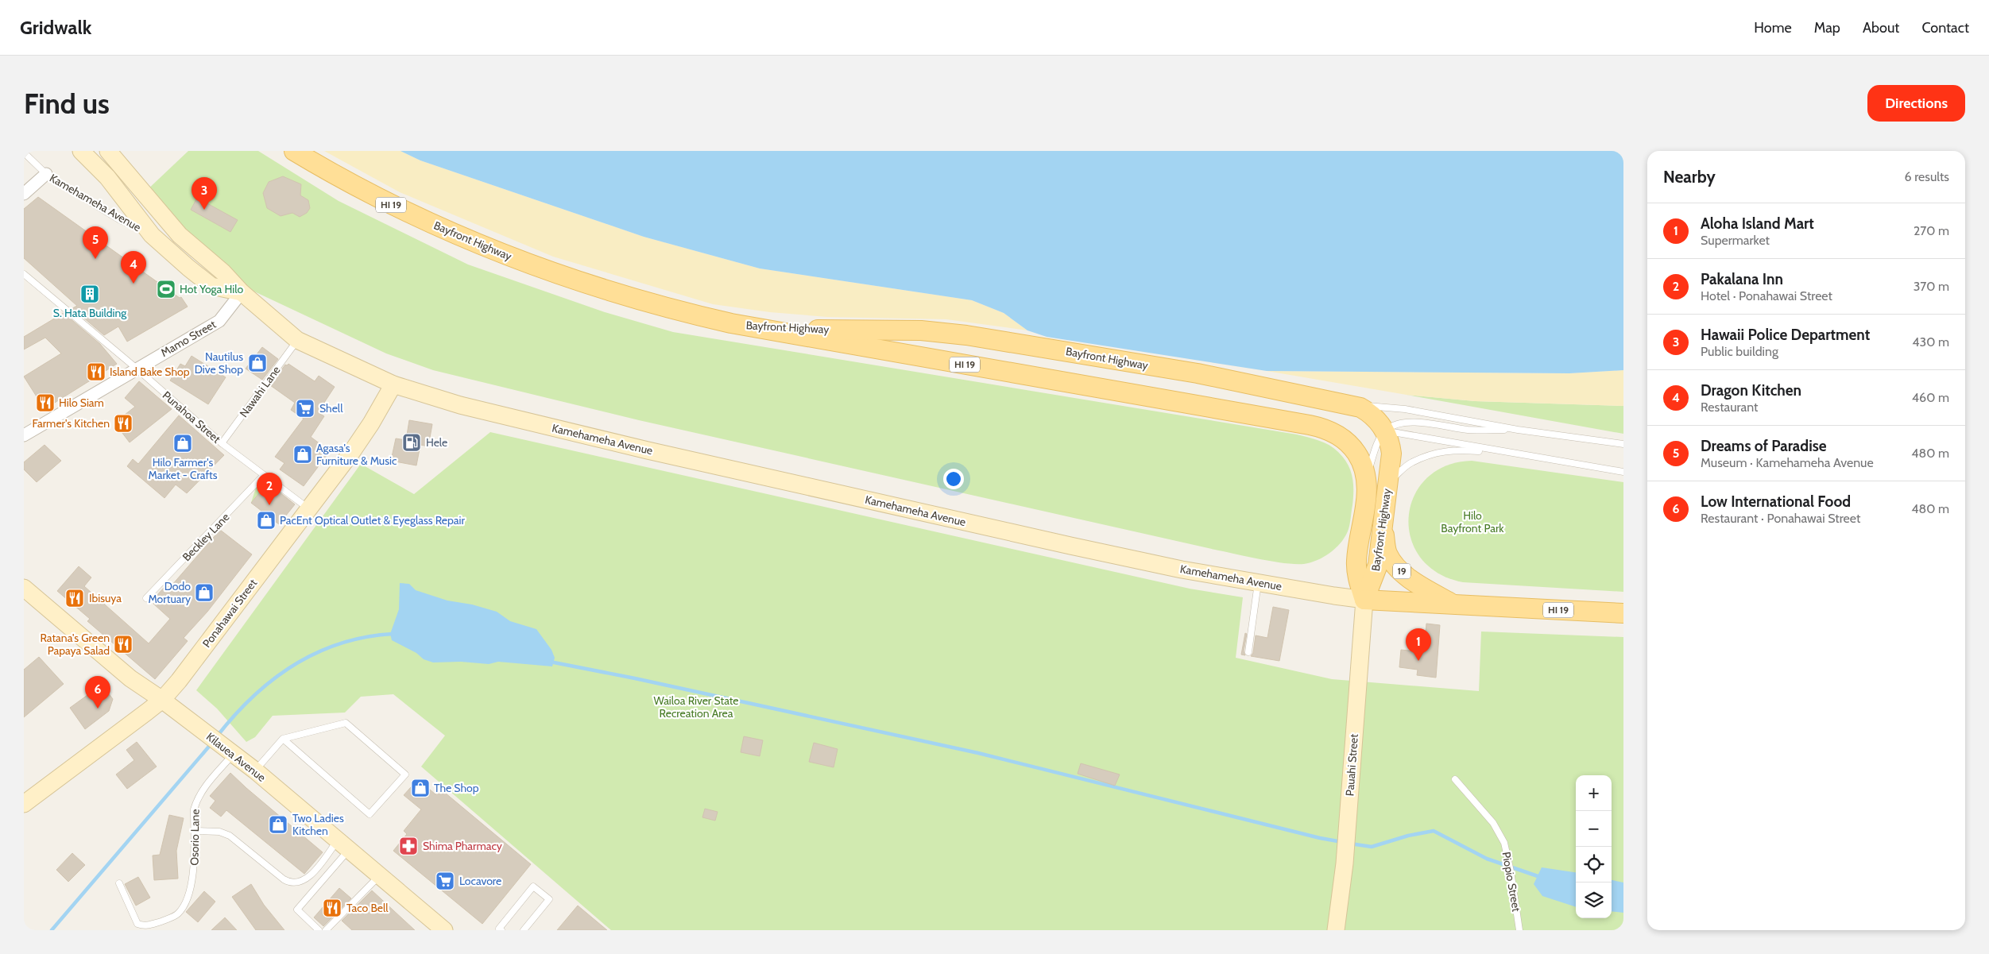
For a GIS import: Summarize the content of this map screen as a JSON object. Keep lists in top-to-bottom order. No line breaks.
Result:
{"streets":{"main road":["Kamehameha Avenue","HI 19","Bayfront Highway","19","Ponahawai Street","Kilauea Avenue","Pauahi Street"],"street":["Mamo Street"],"lane":["Nawahi Lane","Punahoa Street","Beckley Lane","Osorio Lane","Piopio Street"]},"crossings":[["Kamehameha Avenue","Bayfront Highway"],["Kamehameha Avenue","Mamo Street"],["Kamehameha Avenue","Nawahi Lane"],["Kamehameha Avenue","19"],["Kamehameha Avenue","Ponahawai Street"],["Kamehameha Avenue","Pauahi Street"],["Bayfront Highway","19"],["Bayfront Highway","Pauahi Street"],["Mamo Street","Punahoa Street"],["Nawahi Lane","Punahoa Street"],["Punahoa Street","Beckley Lane"],["Punahoa Street","Ponahawai Street"],["Ponahawai Street","Kilauea Avenue"],["Kilauea Avenue","Osorio Lane"]],"parks":["Hilo Bayfront Park","Wailoa River State Recreation Area"],"places":{"sports":["Hot Yoga Hilo"],"building":["S. Hata Building"],"shop":["Nautilus Dive Shop","Hilo Farmer's Market - Crafts","Agasa's Furniture & Music","PacEnt Optical Outlet & Eyeglass Repair","Dodo Mortuary","The Shop","Two Ladies Kitchen"],"restaurant":["Island Bake Shop","Hilo Siam","Farmer's Kitchen","Ibisuya","Ratana's Green Papaya Salad","Taco Bell"],"supermarket":["Shell","Locavore"],"fuel station":["Hele"],"pharmacy":["Shima Pharmacy"]},"page":{"header":"Gridwalk","nav":["Home","Map","About","Contact"],"buttons":"Directions","title":"Find us","heading":["Nearby","6 results"],"pins":["3","5","4","2","1","6"],"list":[{"mark":"1","name":"Aloha Island Mart","note":"Supermarket","value":"270 m"},{"mark":"2","name":"Pakalana Inn","note":"Hotel · Ponahawai Street","value":"370 m"},{"mark":"3","name":"Hawaii Police Department","note":"Public building","value":"430 m"},{"mark":"4","name":"Dragon Kitchen","note":"Restaurant","value":"460 m"},{"mark":"5","name":"Dreams of Paradise","note":"Museum · Kamehameha Avenue","value":"480 m"},{"mark":"6","name":"Low International Food","note":"Restaurant · Ponahawai Street","value":"480 m"}],"map_buttons":["+","−"]}}
